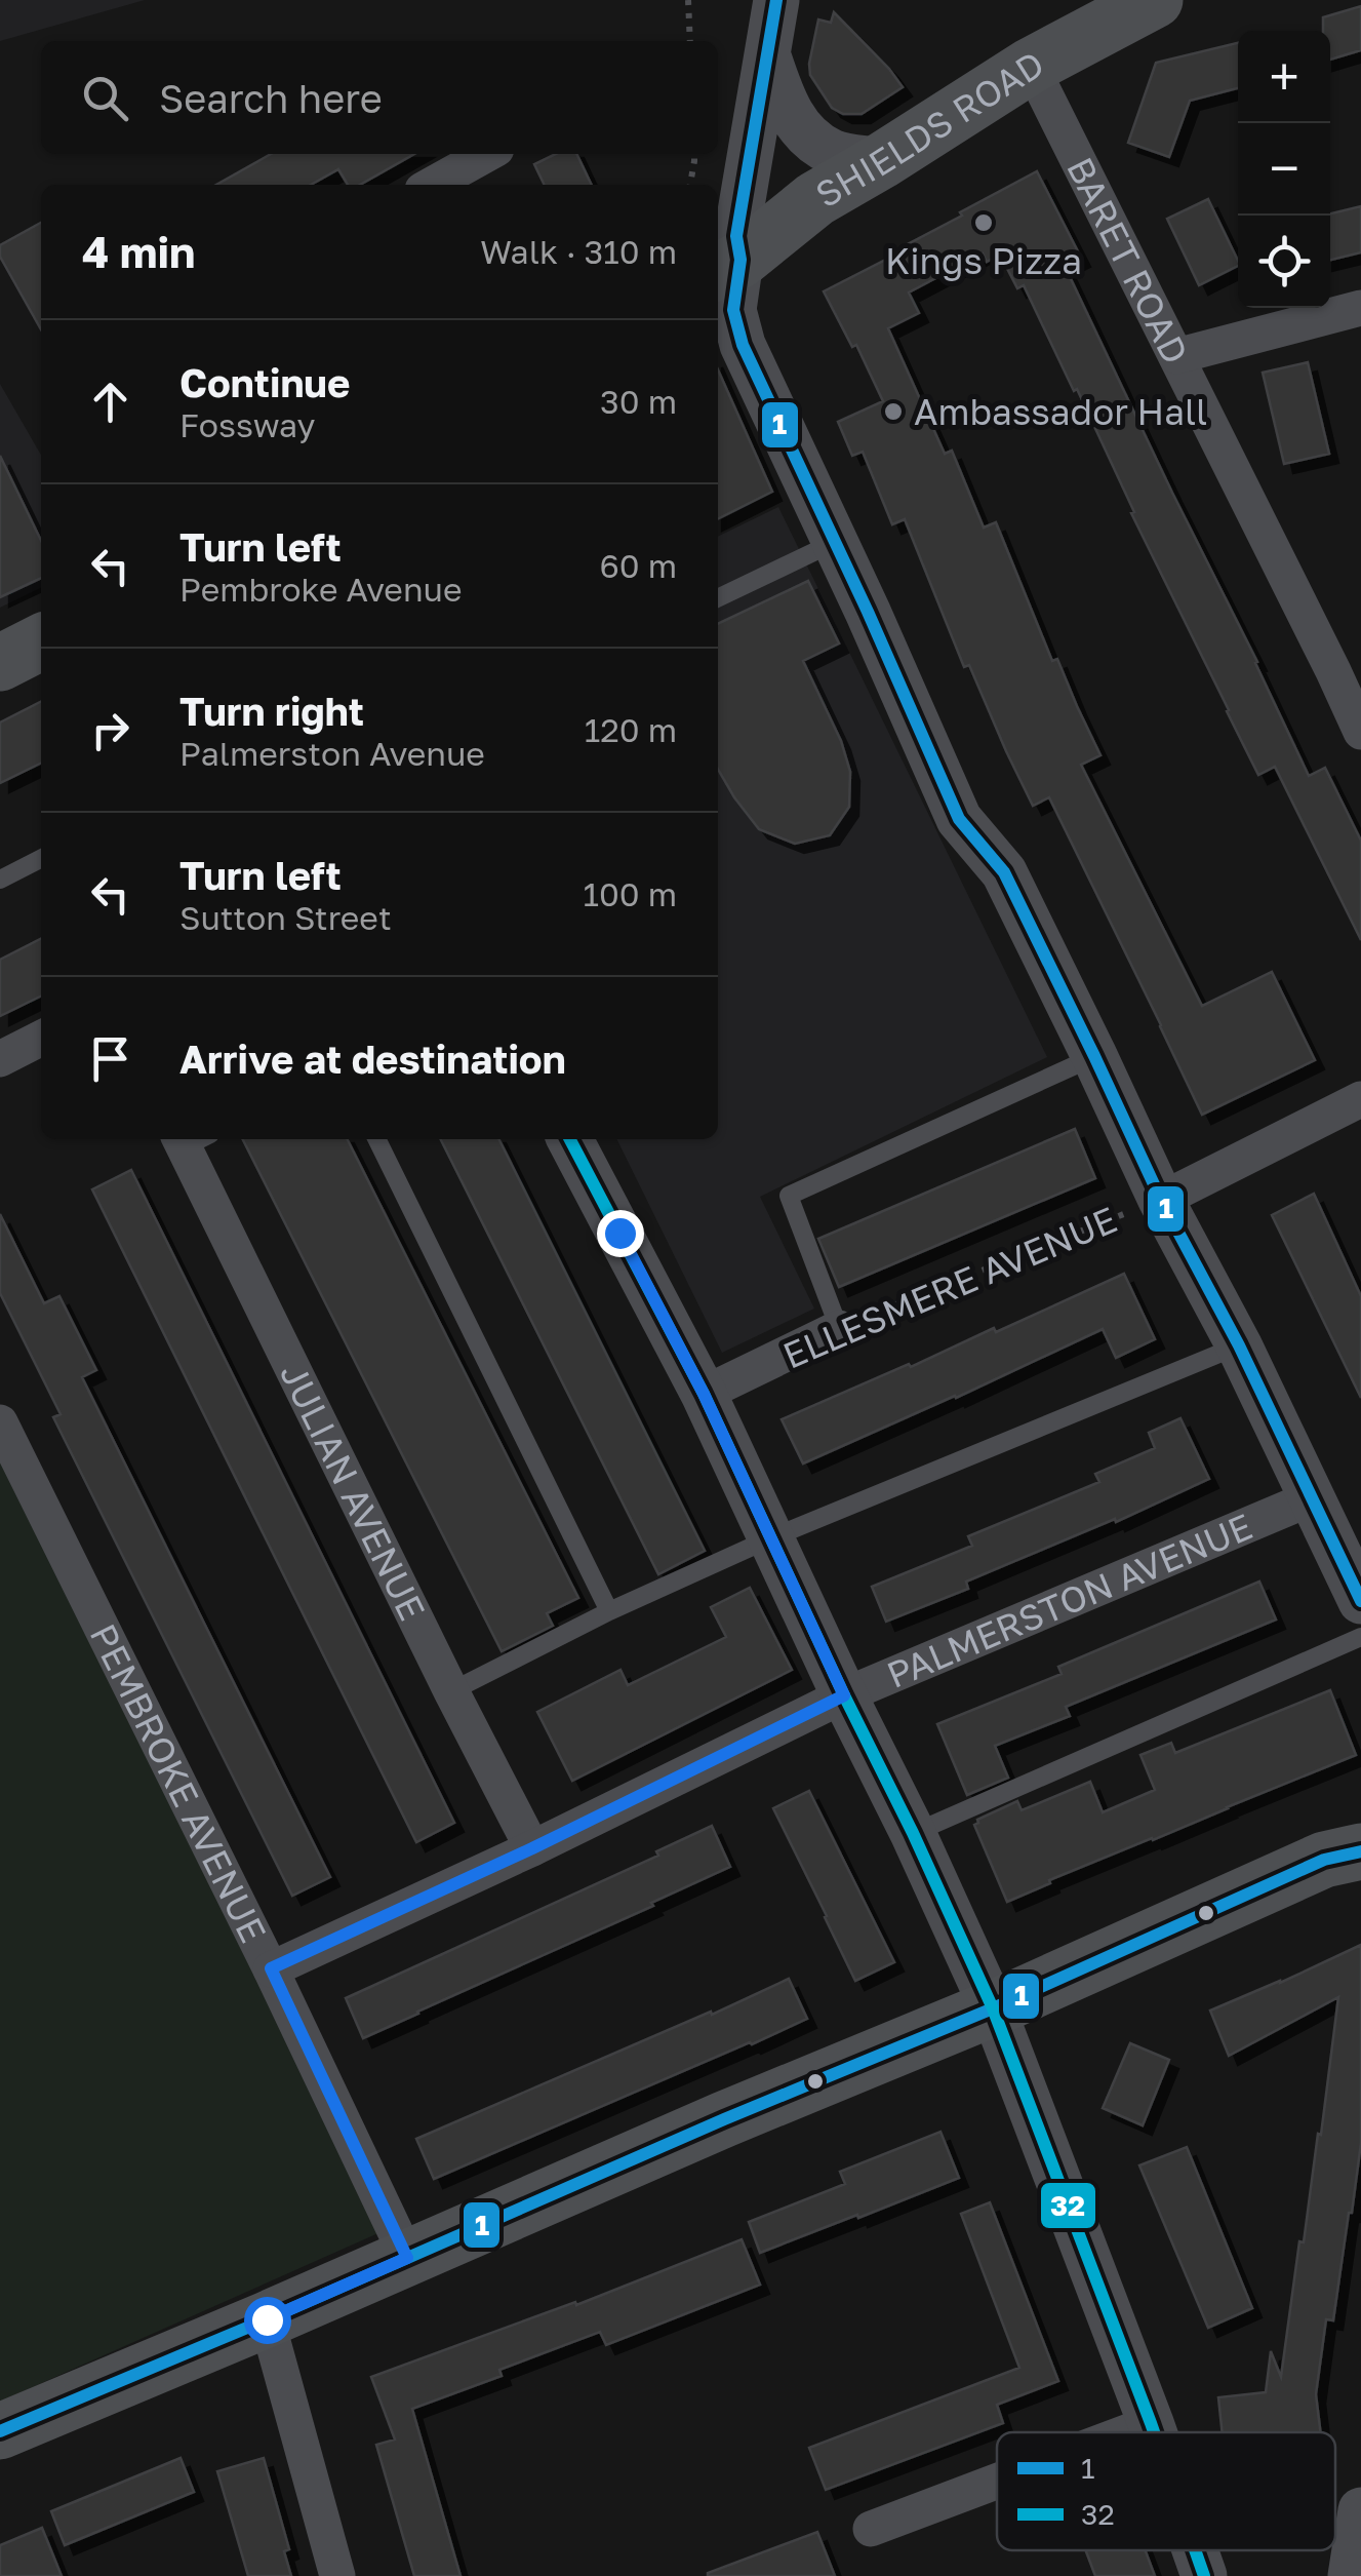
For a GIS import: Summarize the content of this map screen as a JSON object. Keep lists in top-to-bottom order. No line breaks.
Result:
{"streets":{"main road":["SHIELDS ROAD"],"street":["BARET ROAD","ELLESMERE AVENUE","JULIAN AVENUE","PALMERSTON AVENUE","PEMBROKE AVENUE"]},"crossings":[["SHIELDS ROAD","BARET ROAD"],["JULIAN AVENUE","PALMERSTON AVENUE"],["PALMERSTON AVENUE","PEMBROKE AVENUE"]],"places":["Kings Pizza","Ambassador Hall"],"lines":["transit line 1","transit line 32"],"legend":["1","32"],"page":{"map_buttons":["+","−"],"search":"Search here","heading":["4 min","Walk · 310 m"],"list":[["Continue","Fossway","30 m"],["Turn left","Pembroke Avenue","60 m"],["Turn right","Palmerston Avenue","120 m"],["Turn left","Sutton Street","100 m"],"Arrive at destination"]}}
